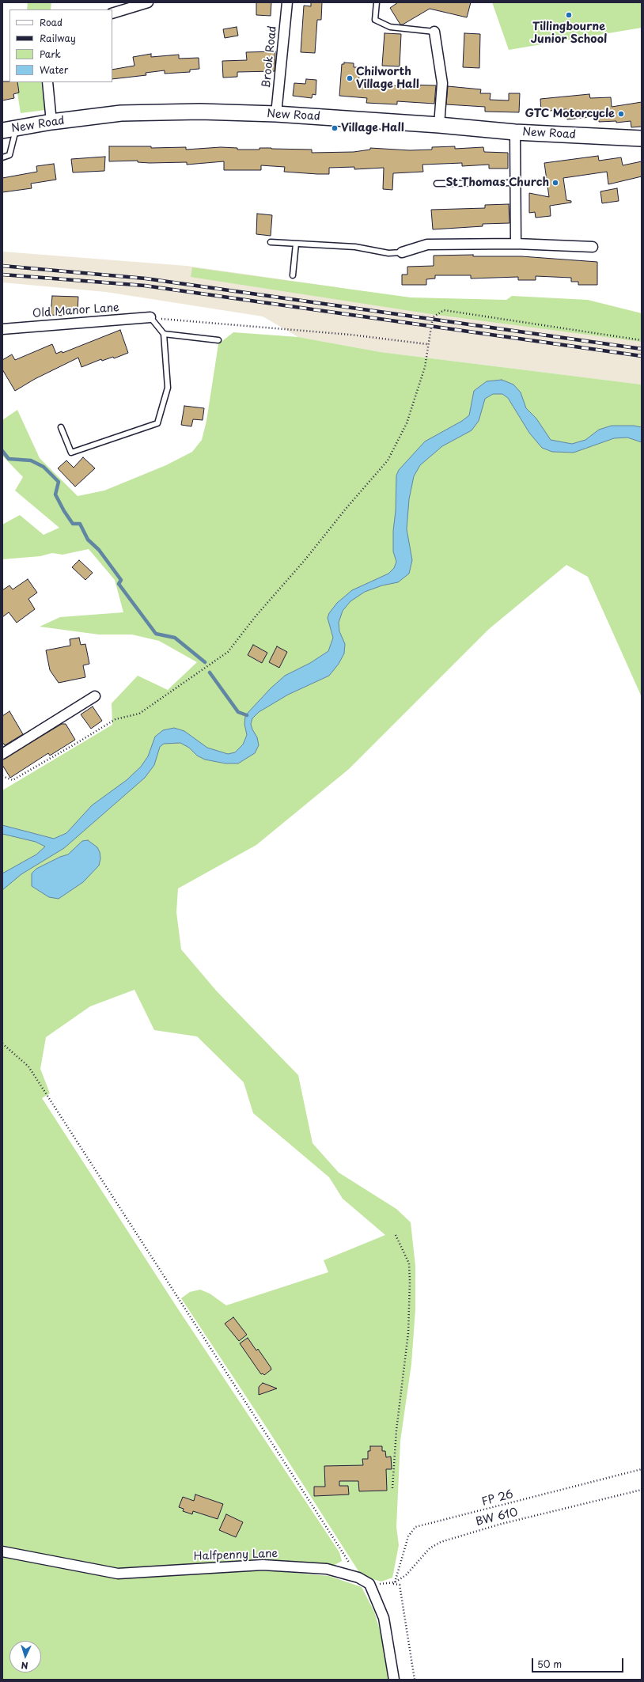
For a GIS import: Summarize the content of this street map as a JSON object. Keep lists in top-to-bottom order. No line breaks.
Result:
{"streets":{"main road":["New Road"],"street":["Brook Road","Old Manor Lane","Halfpenny Lane"],"path":["FP 26","BW 610"]},"crossings":[["Brook Road","New Road"],["FP 26","BW 610"],["BW 610","Halfpenny Lane"]],"places":["Tillingbourne Junior School","Chilworth Village Hall","GTC Motorcycle","Village Hall","St Thomas Church"],"legend":["Road","Railway","Park","Water"],"scale_bar":"50 m","north":"bottom"}
